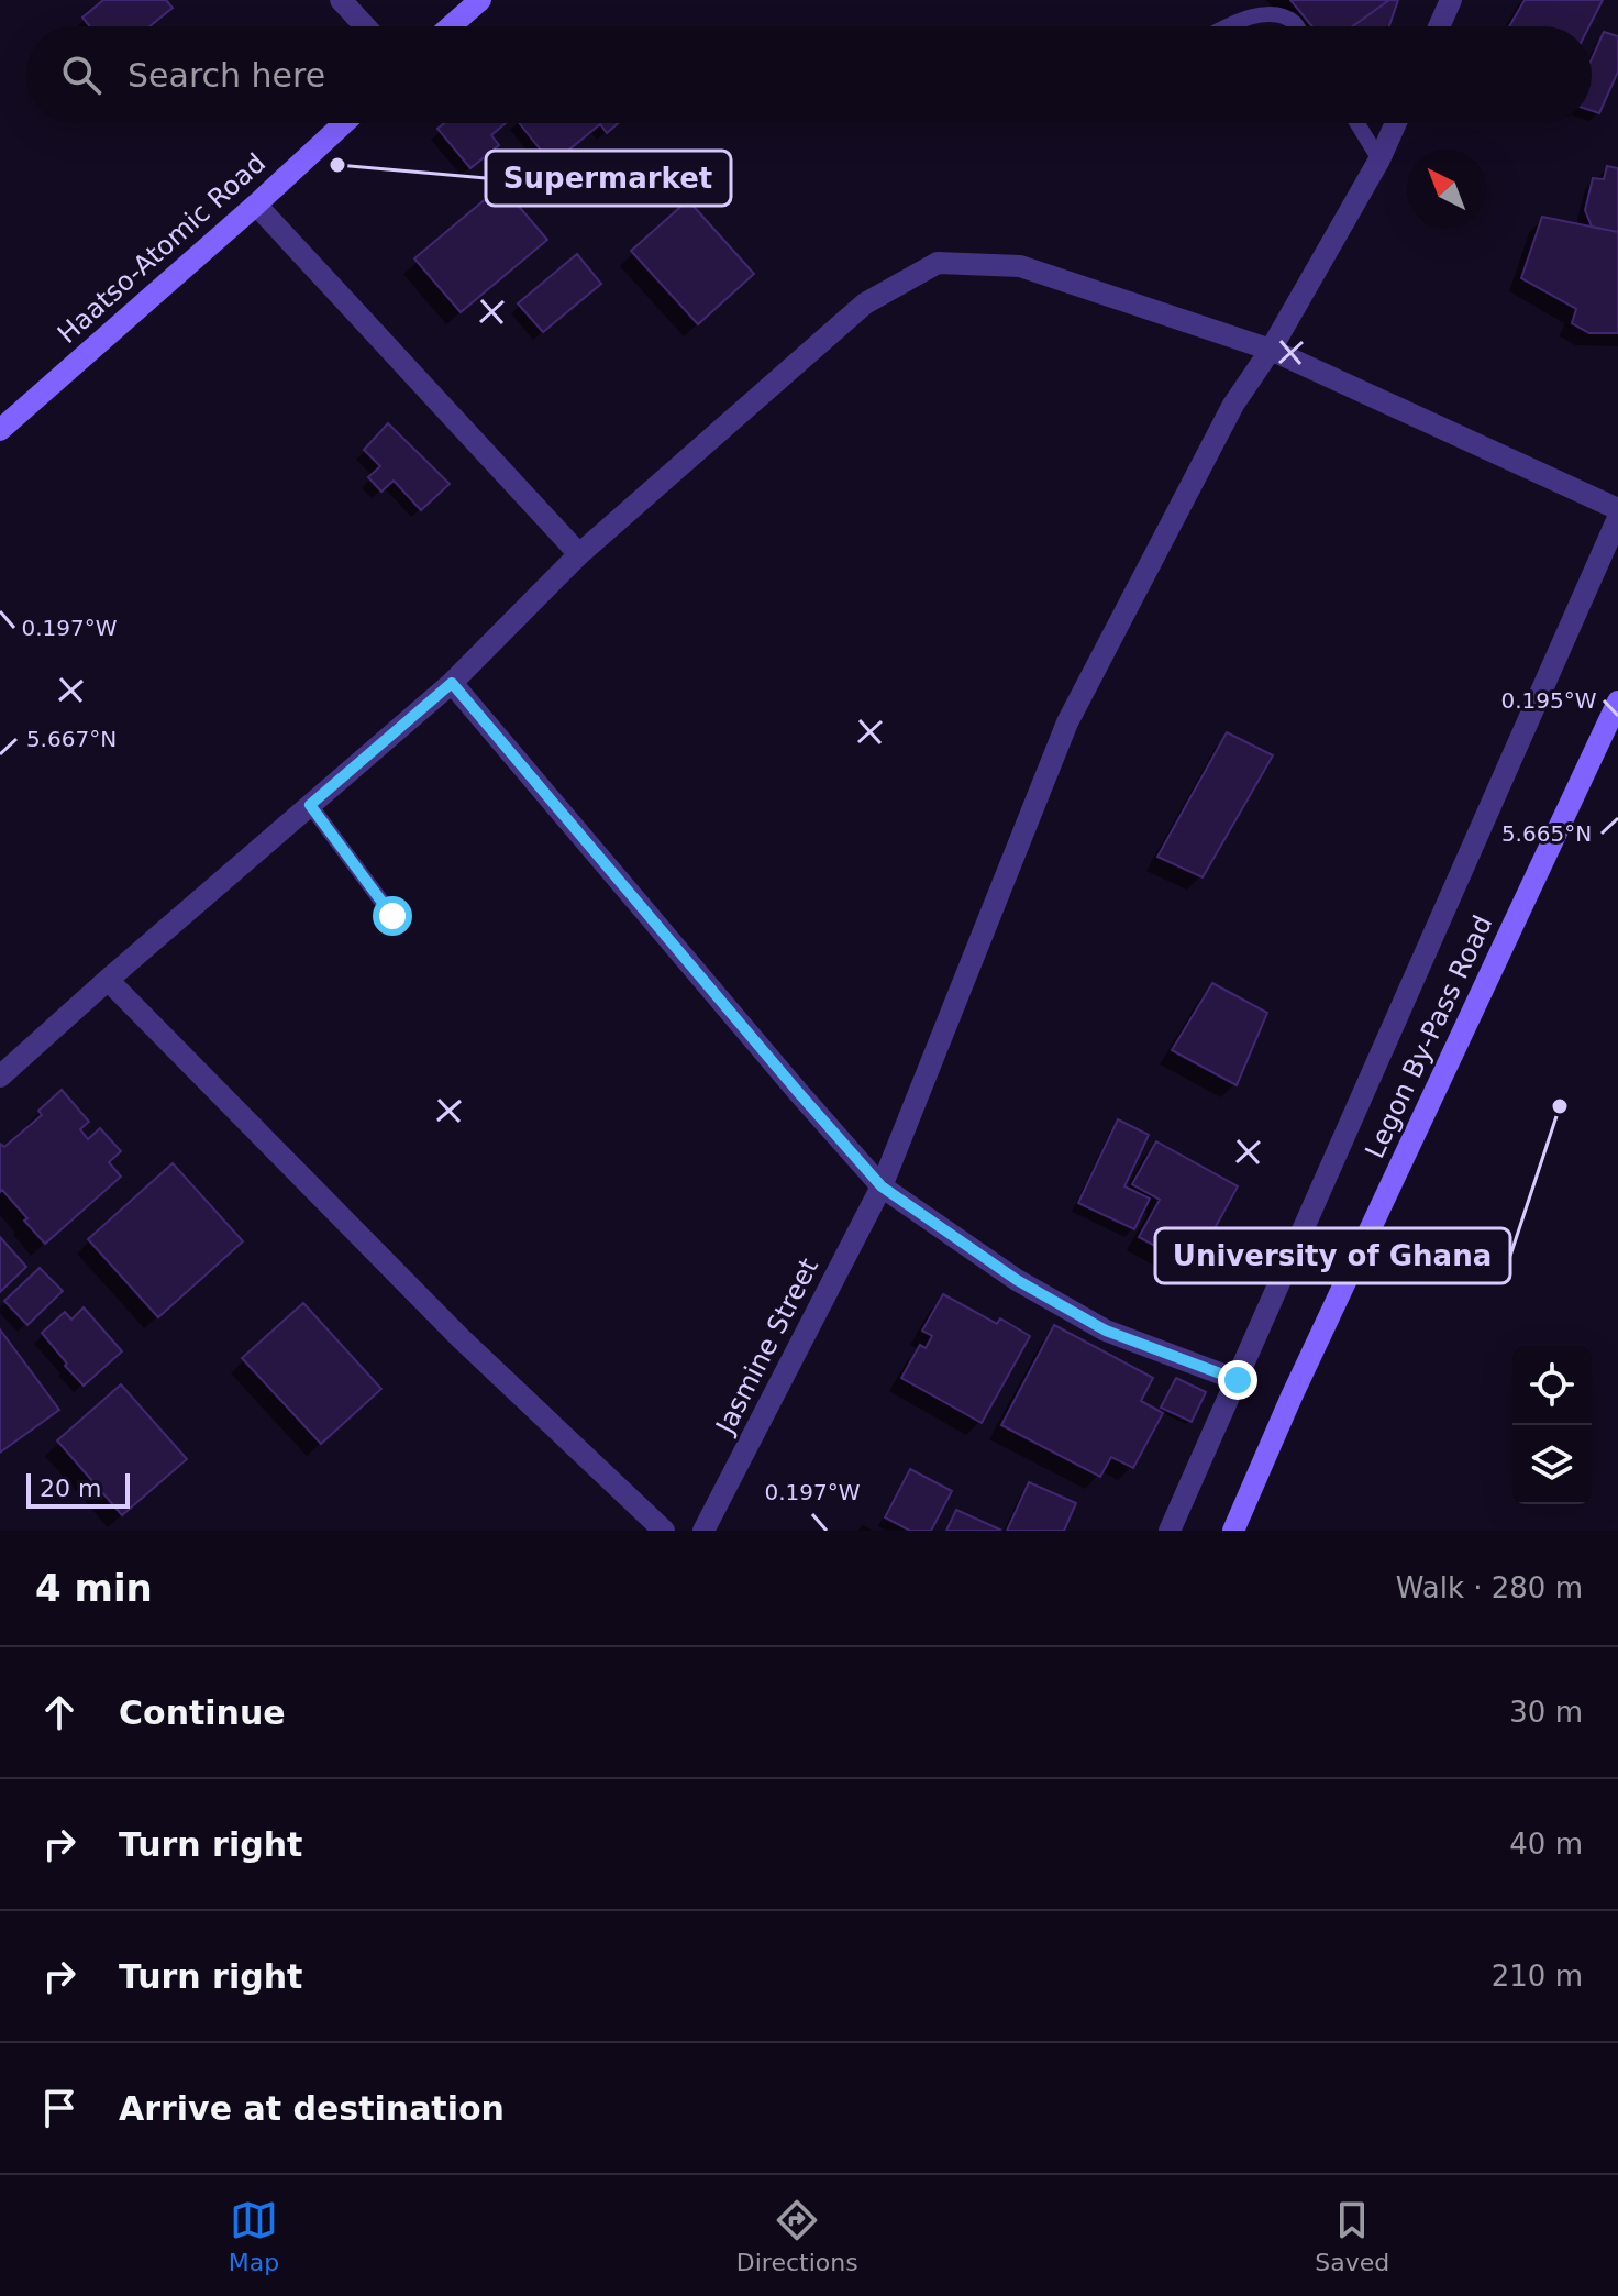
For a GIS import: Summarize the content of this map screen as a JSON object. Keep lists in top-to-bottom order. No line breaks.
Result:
{"streets":{"street":["Haatso-Atomic Road","Legon By-Pass Road","Jasmine Street"]},"places":["Supermarket","University of Ghana"],"scale_bar":"20 m","north":"top left","page":{"search":"Search here","scale":"20 m","heading":["4 min","Walk · 280 m"],"list":[["Continue","30 m"],["Turn right","40 m"],["Turn right","210 m"],"Arrive at destination"],"nav":["Map","Directions","Saved"]},"coordinates":["0.197°W","0.195°W","5.667°N","5.665°N"]}
